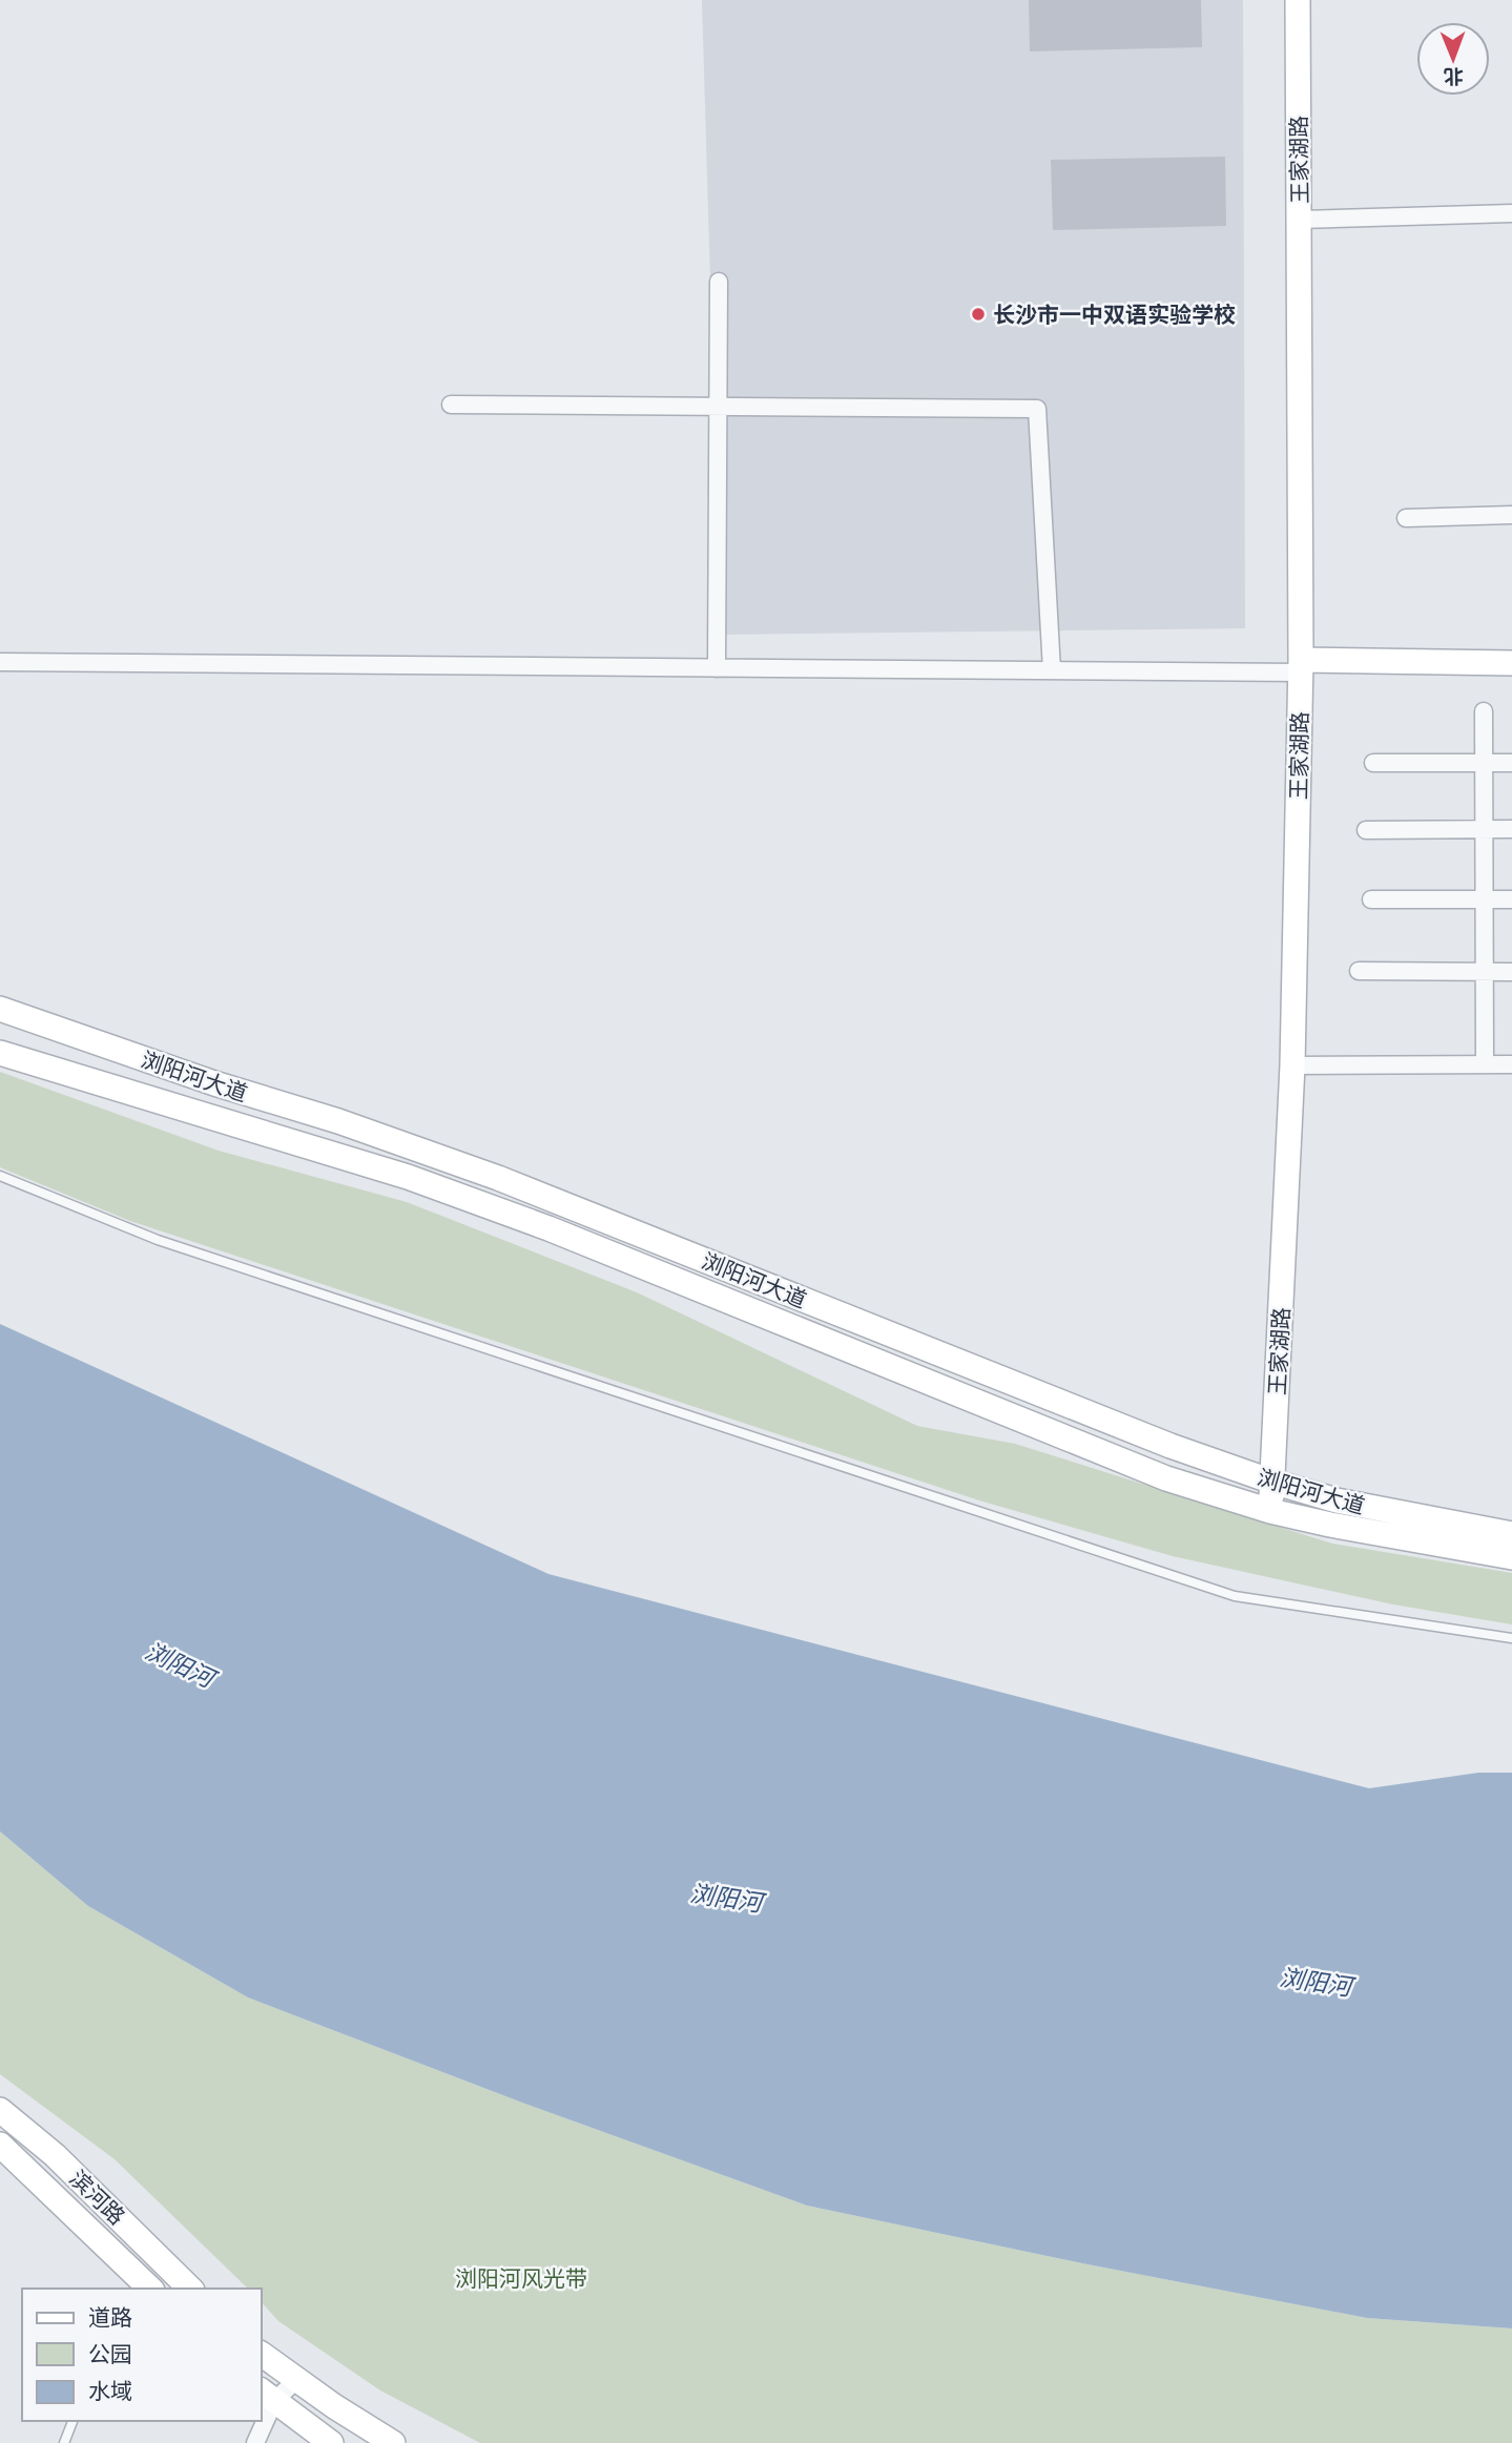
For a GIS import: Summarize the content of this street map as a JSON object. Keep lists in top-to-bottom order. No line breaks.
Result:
{"streets":{"main road":["王家湖路","浏阳河大道","滨河路"]},"crossings":[["王家湖路","浏阳河大道"]],"water":["浏阳河"],"parks":["浏阳河风光带"],"places":["长沙市一中双语实验学校"],"legend":["道路","公园","水域"],"north":"bottom"}
